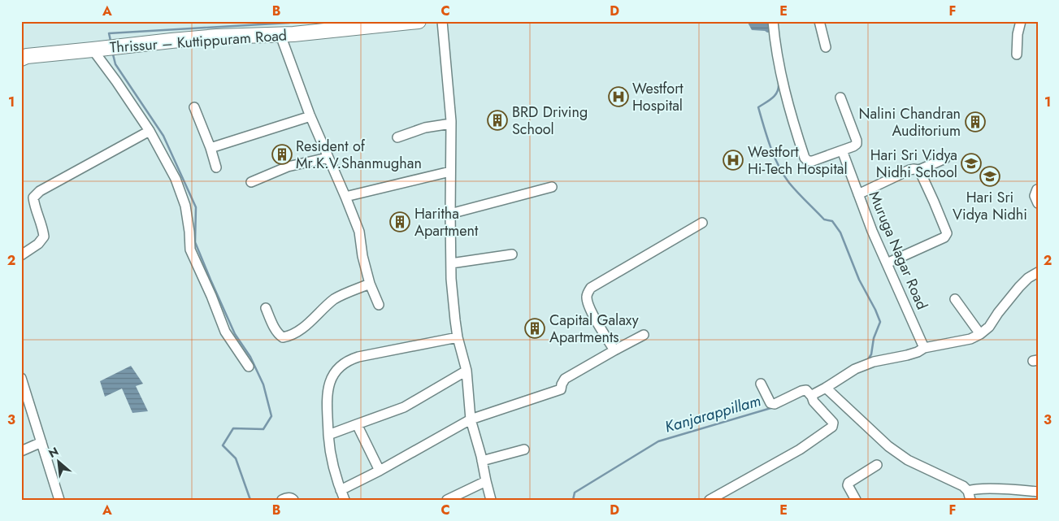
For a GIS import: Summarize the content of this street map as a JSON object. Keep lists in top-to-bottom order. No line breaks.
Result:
{"streets":{"main road":["Thrissur – Kuttippuram Road"],"street":["Muruga Nagar Road"]},"water":["Kanjarappillam"],"places":{"hospital":["Westfort Hospital","Westfort Hi-Tech Hospital"],"building":["BRD Driving School","Nalini Chandran Auditorium","Resident of Mr.K.V.Shanmughan","Haritha Apartment","Capital Galaxy Apartments"],"school or university":["Hari Sri Vidya Nidhi School","Hari Sri Vidya Nidhi"]},"north":"top left","grid":{"columns":["A","B","C","D","E","F"],"rows":["1","2","3"]}}
